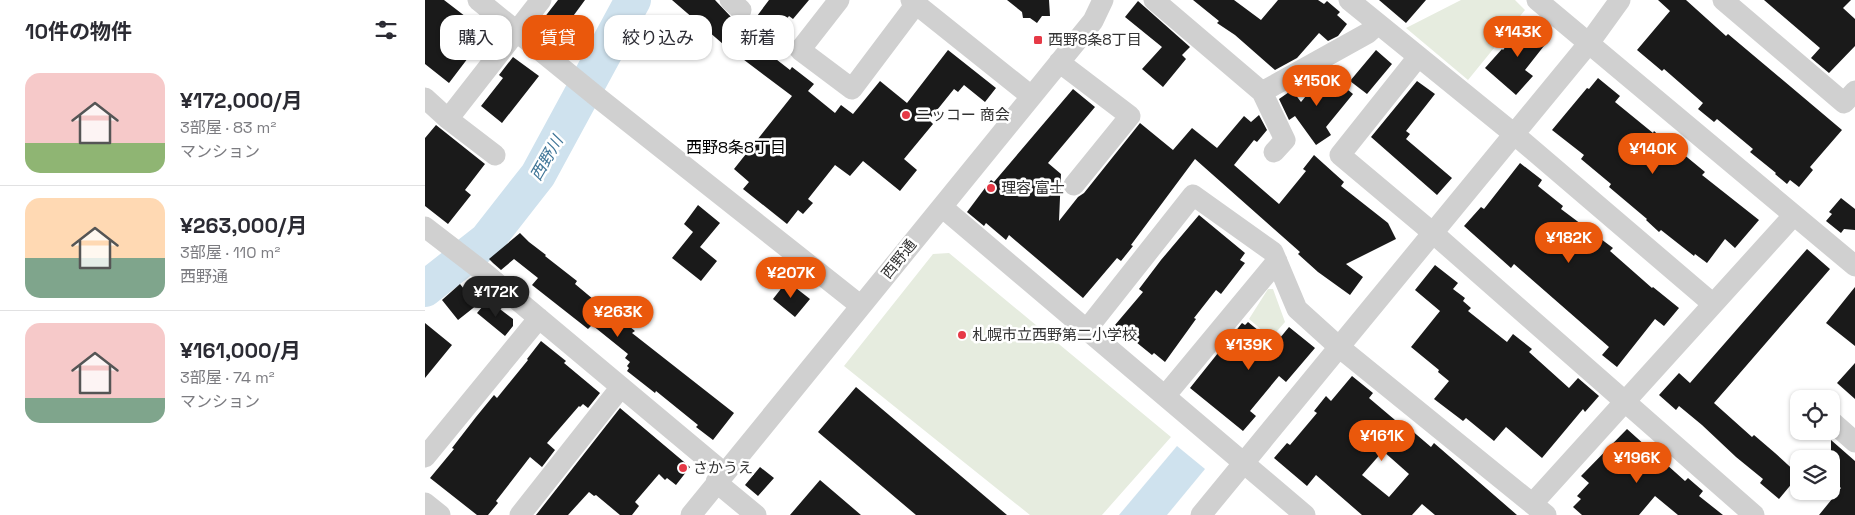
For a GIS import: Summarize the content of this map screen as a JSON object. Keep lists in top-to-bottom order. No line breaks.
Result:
{"streets":{"street":["西野通"]},"districts":["西野8条8丁目"],"water":["西野川"],"places":{"transit":["西野8条8丁目"],"other":["ニッコー 商会","理容 富士","札幌市立西野第二小学校","さかうえ"]},"page":{"heading":"10件の物件","chip":["購入","賃貸","絞り込み","新着"],"price":["¥143K","¥150K","¥140K","¥182K","¥207K","¥172K","¥263K","¥139K","¥161K","¥196K"],"list":[{"name":"¥172,000/月","note":"3部屋 · 83 m² · マンション"},{"name":"¥263,000/月","note":"3部屋 · 110 m² · 西野通"},{"name":"¥161,000/月","note":"3部屋 · 74 m² · マンション"}]}}
